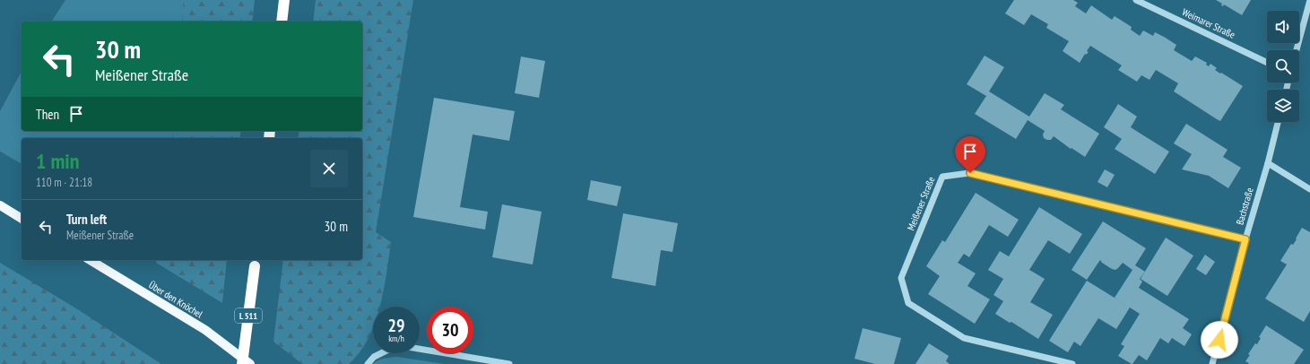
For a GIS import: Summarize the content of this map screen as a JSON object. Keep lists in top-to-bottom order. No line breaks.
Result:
{"streets":{"highway":["L 511"],"main road":["Über den Knöchel"],"street":["Weimarer Straße","Meißener Straße","Bachstraße"]},"crossings":[["Meißener Straße","Bachstraße"]],"page":{"turn":["30 m","Meißener Straße"],"then":"Then","heading":["1 min","110 m · 21:18"],"list":[{"name":"Turn left","note":"Meißener Straße","value":"30 m"}],"speed":"29 km/h","limit":"30"}}
